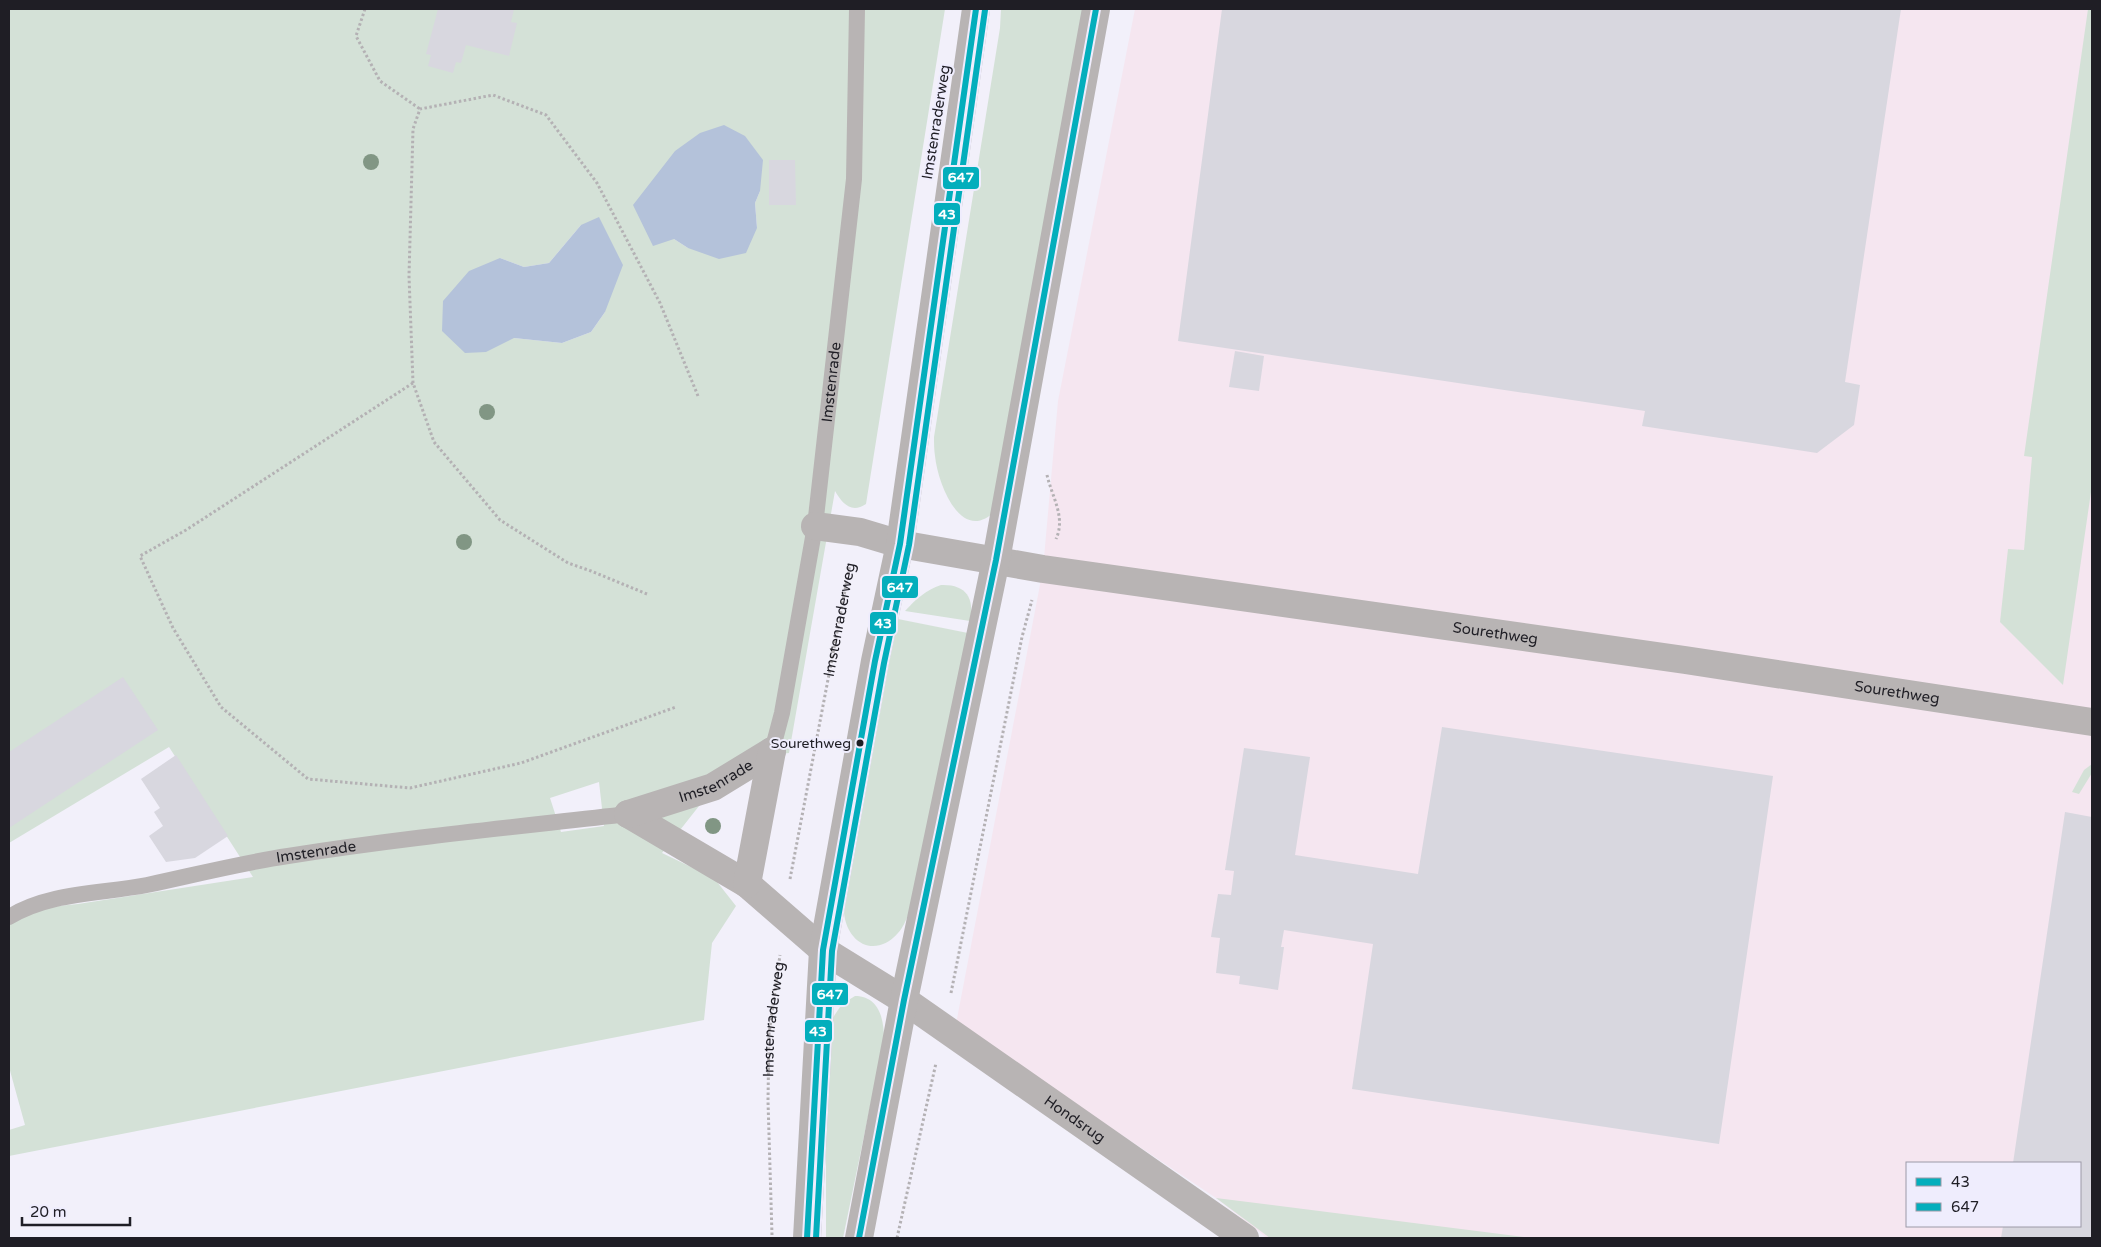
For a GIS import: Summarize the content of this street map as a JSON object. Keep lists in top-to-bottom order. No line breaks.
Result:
{"streets":{"street":["Imstenraderweg","Imstenrade","Sourethweg","Hondsrug"]},"crossings":[["Imstenraderweg","Sourethweg"],["Imstenraderweg","Hondsrug"],["Imstenrade","Sourethweg"]],"places":["Sourethweg"],"lines":["transit line 43","transit line 647"],"legend":["43","647"],"scale_bar":"20 m"}
